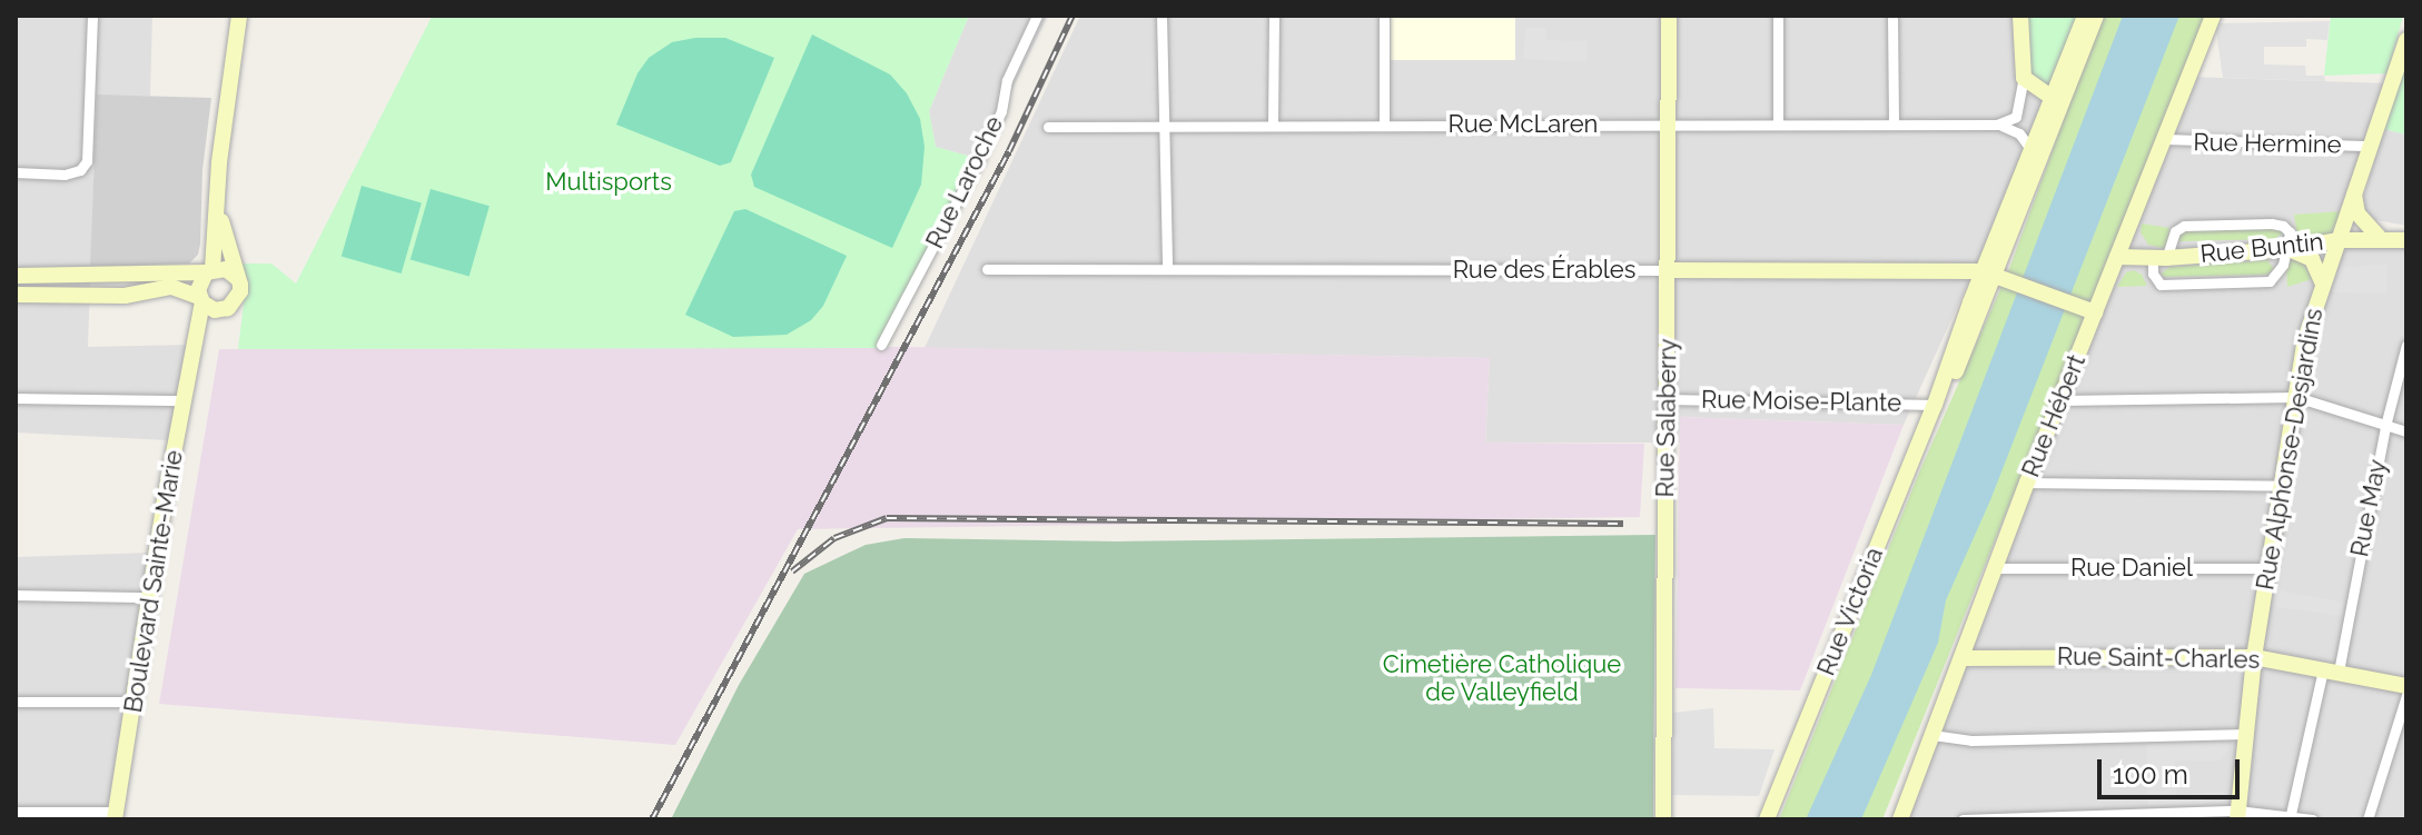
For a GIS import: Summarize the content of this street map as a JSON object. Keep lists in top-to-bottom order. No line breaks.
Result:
{"streets":{"street":["Rue McLaren","Rue Hermine","Rue Laroche","Rue Buntin","Rue des Érables","Rue Moise-Plante","Rue Hébert","Rue Salaberry","Rue Alphonse-Desjardins","Rue May","Rue Daniel","Boulevard Sainte-Marie","Rue Victoria","Rue Saint-Charles"]},"crossings":[["Rue McLaren","Rue Salaberry"],["Rue Hermine","Rue Hébert"],["Rue Hermine","Rue Alphonse-Desjardins"],["Rue Buntin","Rue Hébert"],["Rue Buntin","Rue Alphonse-Desjardins"],["Rue des Érables","Rue Hébert"],["Rue des Érables","Rue Salaberry"],["Rue des Érables","Rue Victoria"],["Rue Moise-Plante","Rue Salaberry"],["Rue Moise-Plante","Rue Victoria"],["Rue Hébert","Rue Daniel"],["Rue Hébert","Rue Saint-Charles"],["Rue Alphonse-Desjardins","Rue Daniel"],["Rue Alphonse-Desjardins","Rue Saint-Charles"],["Rue May","Rue Saint-Charles"]],"parks":["Multisports","Cimetière Catholique de Valleyfield"],"scale_bar":"100 m"}
